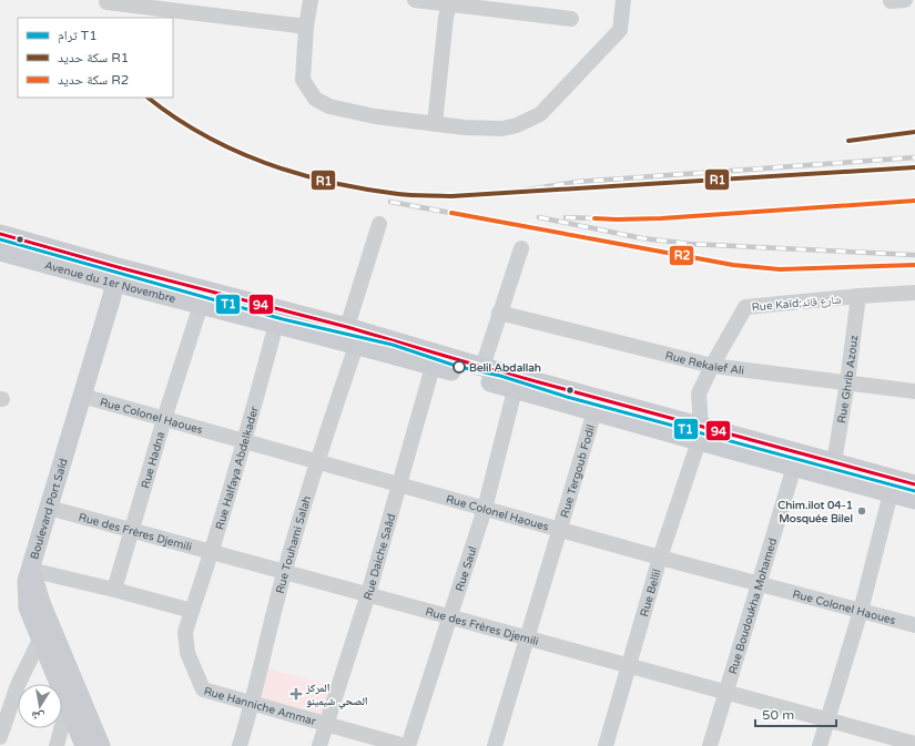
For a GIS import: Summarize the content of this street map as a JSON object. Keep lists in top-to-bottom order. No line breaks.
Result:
{"streets":{"main road":["Avenue du 1er Novembre","Boulevard Port Saïd"],"street":["Rue Kaïd;شارع قائد","Rue Rekaïef Ali","Rue Ghrib Azouz","Rue Colonel Haoues","Rue Hadna","Rue Halfaya Abdelkader","Rue Tergoub Fodil","Rue des Frères Djemili","Rue Touhami Salah","Rue Daiche Saâd","Rue Saul","Rue Bellil","Rue Boudoukha Mohamed","Rue Hanniche Ammar"]},"crossings":[["Avenue du 1er Novembre","Rue Ghrib Azouz"],["Avenue du 1er Novembre","Rue Hadna"],["Avenue du 1er Novembre","Rue Halfaya Abdelkader"],["Avenue du 1er Novembre","Rue Tergoub Fodil"],["Avenue du 1er Novembre","Boulevard Port Saïd"],["Avenue du 1er Novembre","Rue Touhami Salah"],["Avenue du 1er Novembre","Rue Daiche Saâd"],["Avenue du 1er Novembre","Rue Saul"],["Avenue du 1er Novembre","Rue Bellil"],["Avenue du 1er Novembre","Rue Boudoukha Mohamed"],["Rue Kaïd;شارع قائد","Rue Rekaïef Ali"],["Rue Kaïd;شارع قائد","Rue Ghrib Azouz"],["Rue Rekaïef Ali","Rue Ghrib Azouz"],["Rue Colonel Haoues","Rue Hadna"],["Rue Colonel Haoues","Rue Halfaya Abdelkader"],["Rue Colonel Haoues","Rue Tergoub Fodil"],["Rue Colonel Haoues","Boulevard Port Saïd"],["Rue Colonel Haoues","Rue Touhami Salah"],["Rue Colonel Haoues","Rue Daiche Saâd"],["Rue Colonel Haoues","Rue Saul"],["Rue Colonel Haoues","Rue Bellil"],["Rue Colonel Haoues","Rue Boudoukha Mohamed"],["Rue Hadna","Rue des Frères Djemili"],["Rue Halfaya Abdelkader","Rue des Frères Djemili"],["Rue Halfaya Abdelkader","Rue Hanniche Ammar"],["Rue Tergoub Fodil","Rue des Frères Djemili"],["Boulevard Port Saïd","Rue des Frères Djemili"],["Rue des Frères Djemili","Rue Touhami Salah"],["Rue des Frères Djemili","Rue Daiche Saâd"],["Rue des Frères Djemili","Rue Saul"],["Rue des Frères Djemili","Rue Bellil"],["Rue des Frères Djemili","Rue Boudoukha Mohamed"],["Rue Touhami Salah","Rue Hanniche Ammar"],["Rue Daiche Saâd","Rue Hanniche Ammar"]],"places":{"other":["Belil Abdallah","Chim.ilot 04-1 Mosquée Bilel"],"health":["المركز الصحي شيمينو"]},"lines":["rail line R1","rail line R2","transit line 94","tram line T1"],"legend":["ترام T1","سكة حديد R1","سكة حديد R2"],"scale_bar":"50 m","north":"bottom"}
